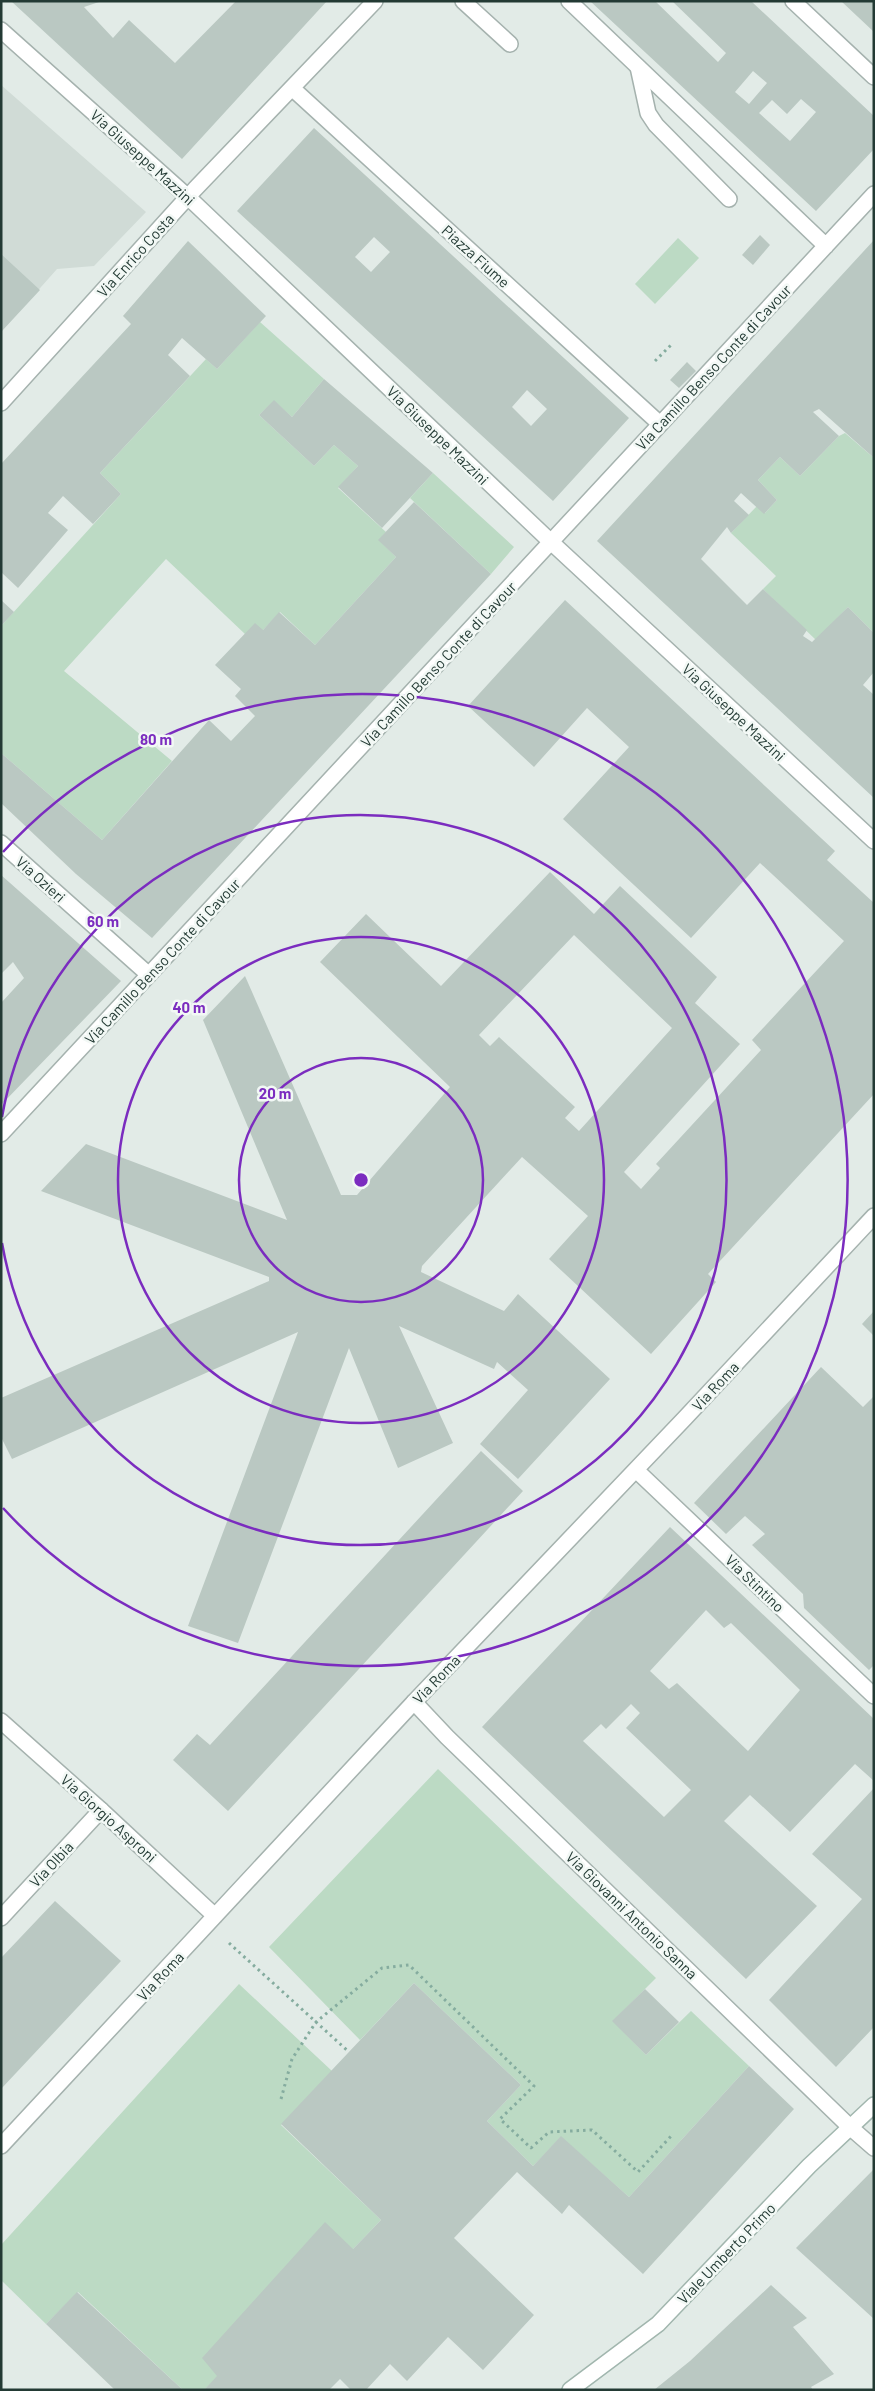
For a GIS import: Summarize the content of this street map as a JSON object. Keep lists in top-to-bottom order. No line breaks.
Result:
{"streets":{"street":["Via Giuseppe Mazzini","Via Enrico Costa","Piazza Fiume","Via Camillo Benso Conte di Cavour","Via Ozieri","Via Roma","Via Stintino","Via Giorgio Asproni","Via Olbia","Via Giovanni Antonio Sanna","Viale Umberto Primo"]},"crossings":[["Via Giuseppe Mazzini","Via Enrico Costa"],["Via Giuseppe Mazzini","Via Camillo Benso Conte di Cavour"],["Via Enrico Costa","Piazza Fiume"],["Piazza Fiume","Via Camillo Benso Conte di Cavour"],["Via Camillo Benso Conte di Cavour","Via Ozieri"],["Via Roma","Via Stintino"],["Via Roma","Via Giorgio Asproni"],["Via Roma","Via Giovanni Antonio Sanna"],["Via Giorgio Asproni","Via Olbia"],["Via Giovanni Antonio Sanna","Viale Umberto Primo"]],"rings":["80 m","60 m","40 m","20 m"]}
